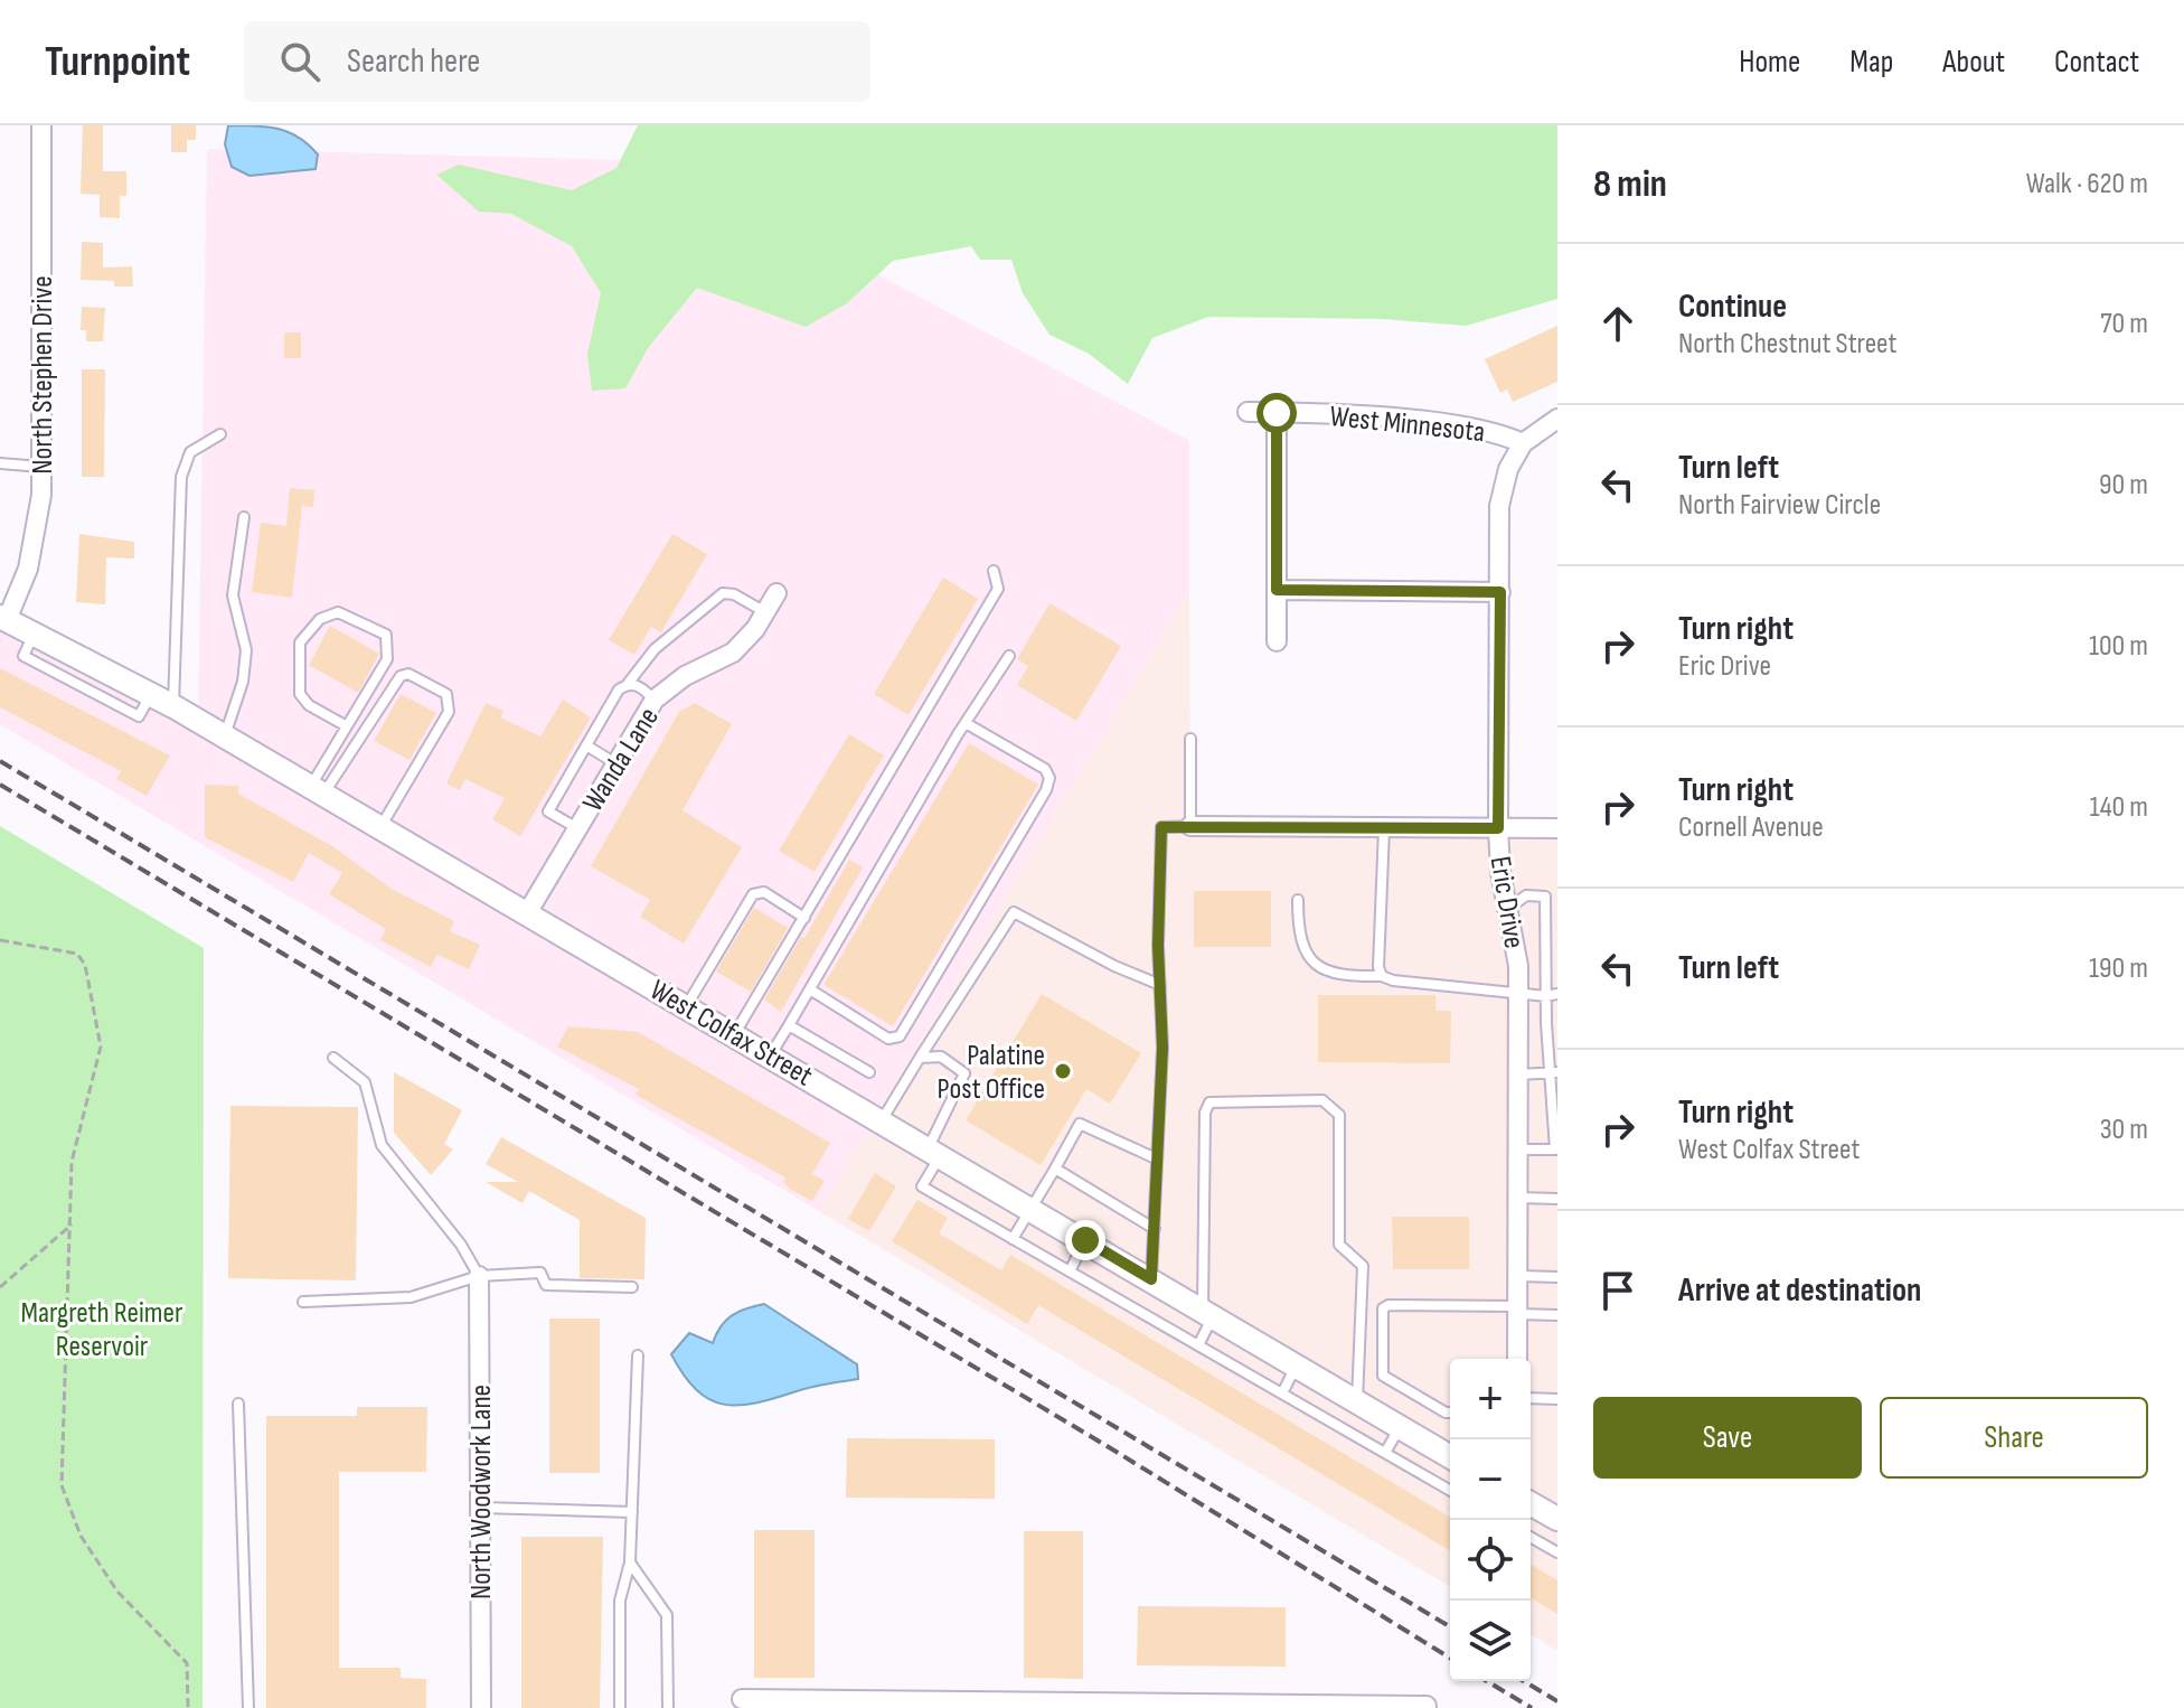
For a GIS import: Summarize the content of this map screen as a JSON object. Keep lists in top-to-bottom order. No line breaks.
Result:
{"streets":{"street":["North Stephen Drive","West Minnesota","Wanda Lane","Eric Drive","West Colfax Street","North Woodwork Lane"]},"crossings":[["North Stephen Drive","West Colfax Street"],["West Minnesota","Eric Drive"],["Wanda Lane","West Colfax Street"]],"parks":["Margreth Reimer Reservoir"],"places":["Palatine Post Office"],"page":{"header":"Turnpoint","search":"Search here","nav":["Home","Map","About","Contact"],"heading":["8 min","Walk · 620 m"],"list":[["Continue","North Chestnut Street","70 m"],["Turn left","North Fairview Circle","90 m"],["Turn right","Eric Drive","100 m"],["Turn right","Cornell Avenue","140 m"],["Turn left","190 m"],["Turn right","West Colfax Street","30 m"],"Arrive at destination"],"map_buttons":["+","−"],"buttons":["Save","Share"]}}
